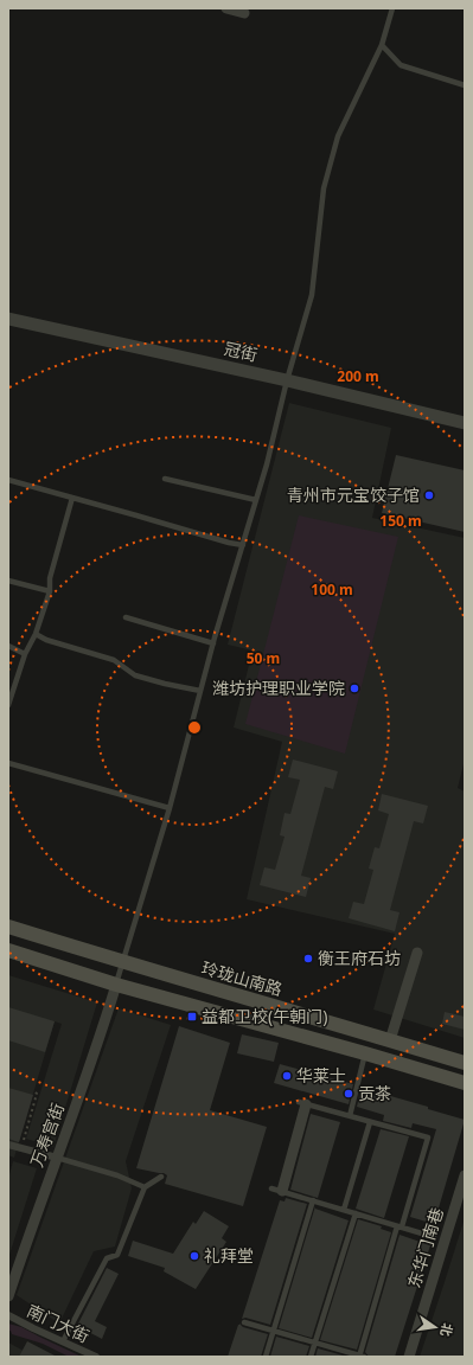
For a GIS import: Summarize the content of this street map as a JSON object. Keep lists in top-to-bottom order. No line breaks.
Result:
{"streets":{"main road":["玲珑山南路"],"street":["冠街","万寿宫街","东华门南巷","南门大街"]},"places":{"other":["青州市元宝饺子馆","潍坊护理职业学院","衡王府石坊","华莱士","贡茶","礼拜堂"],"transit":["益都卫校(午朝门)"]},"north":"right","rings":["200 m","150 m","100 m","50 m"]}
